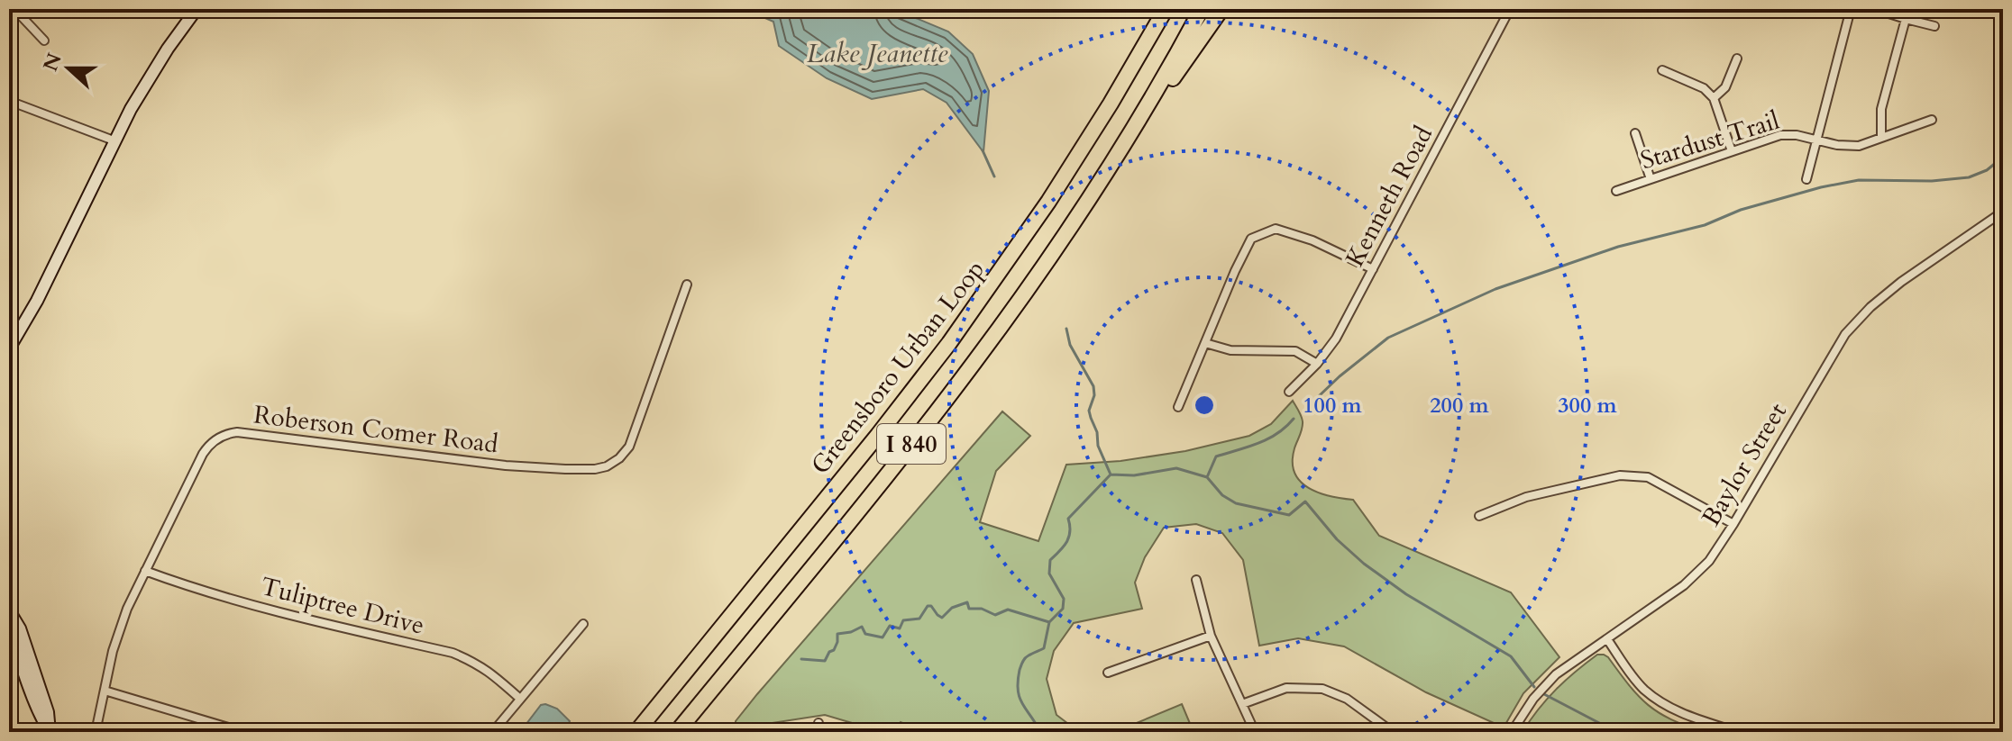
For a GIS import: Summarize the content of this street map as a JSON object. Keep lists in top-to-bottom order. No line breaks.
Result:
{"streets":{"highway":["Greensboro Urban Loop","I 840"],"street":["Stardust Trail","Kenneth Road","Roberson Comer Road","Baylor Street","Tuliptree Drive"]},"crossings":[["Roberson Comer Road","Tuliptree Drive"]],"water":["Lake Jeanette"],"north":"left","rings":["100 m","200 m","300 m"]}
